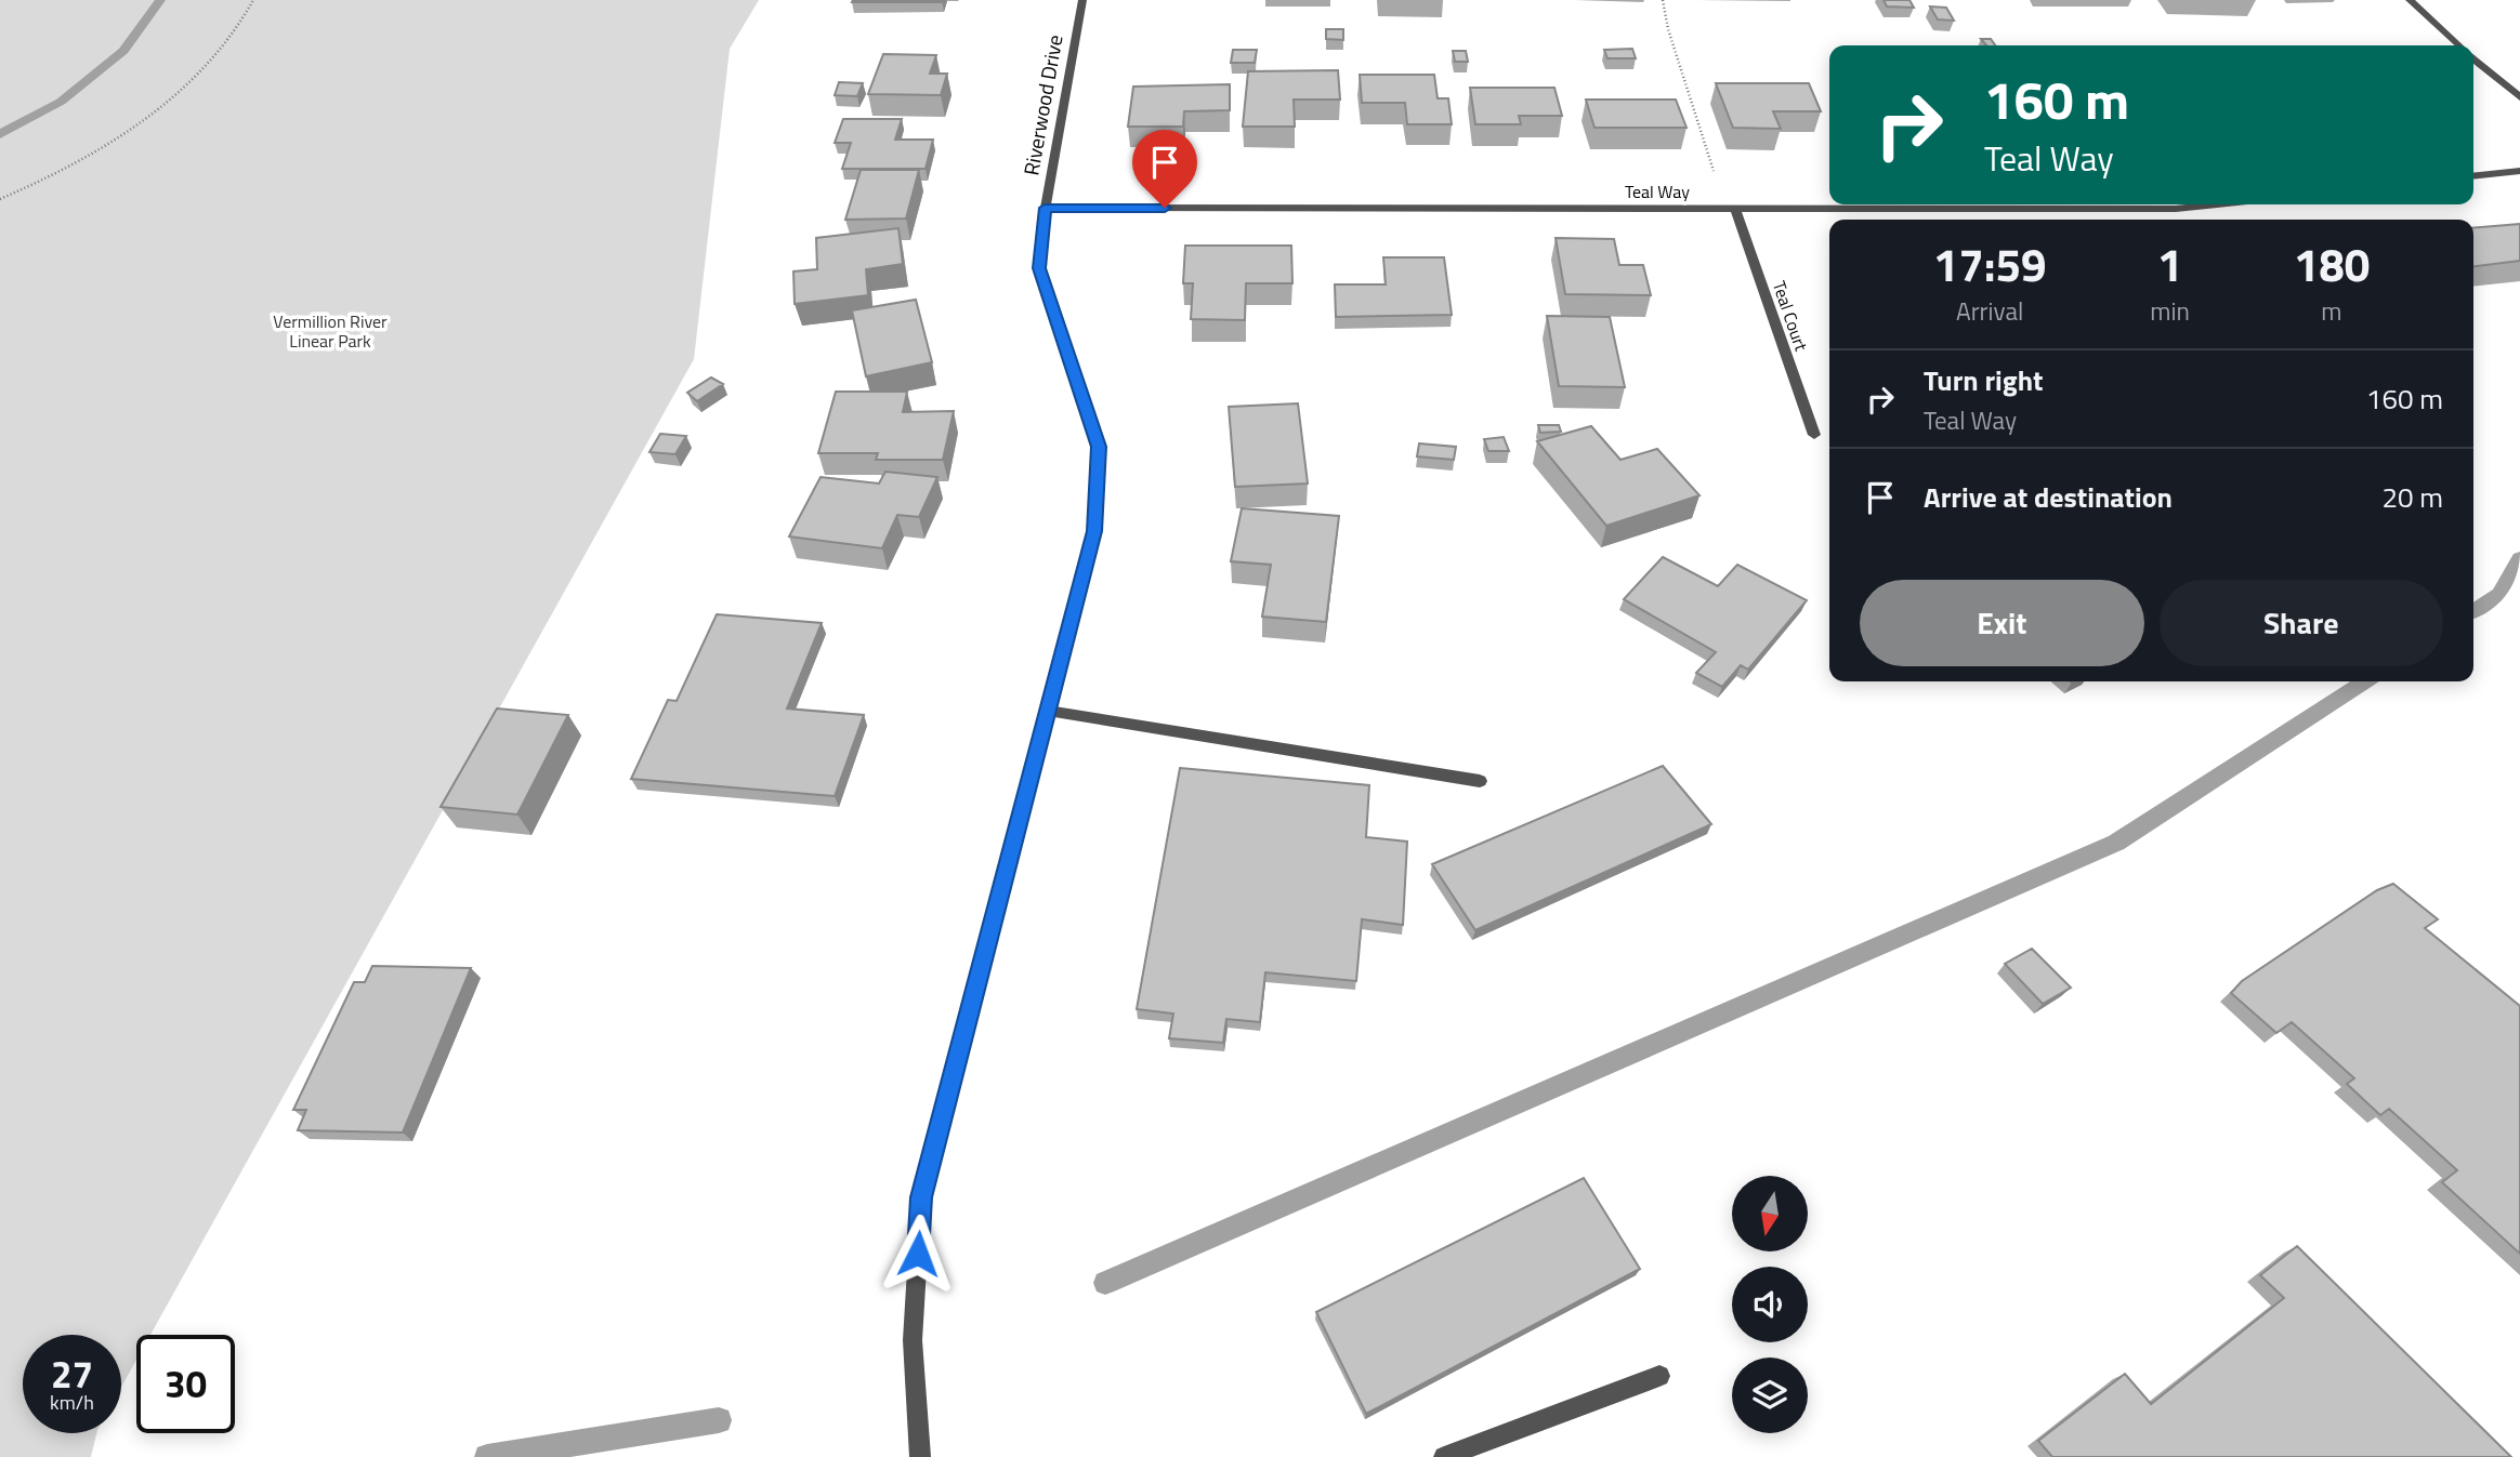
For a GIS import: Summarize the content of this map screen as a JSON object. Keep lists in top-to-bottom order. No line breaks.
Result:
{"streets":{"street":["Riverwood Drive","Teal Way","Teal Court"]},"crossings":[["Riverwood Drive","Teal Way"],["Teal Way","Teal Court"]],"parks":["Vermillion River Linear Park"],"north":"bottom","page":{"turn":["160 m","Teal Way"],"eta":["17:59","Arrival","1","min","180","m"],"list":[{"name":"Turn right","note":"Teal Way","value":"160 m"},{"name":"Arrive at destination","value":"20 m"}],"buttons":["Exit","Share"],"speed":"27 km/h","limit":"30"}}
